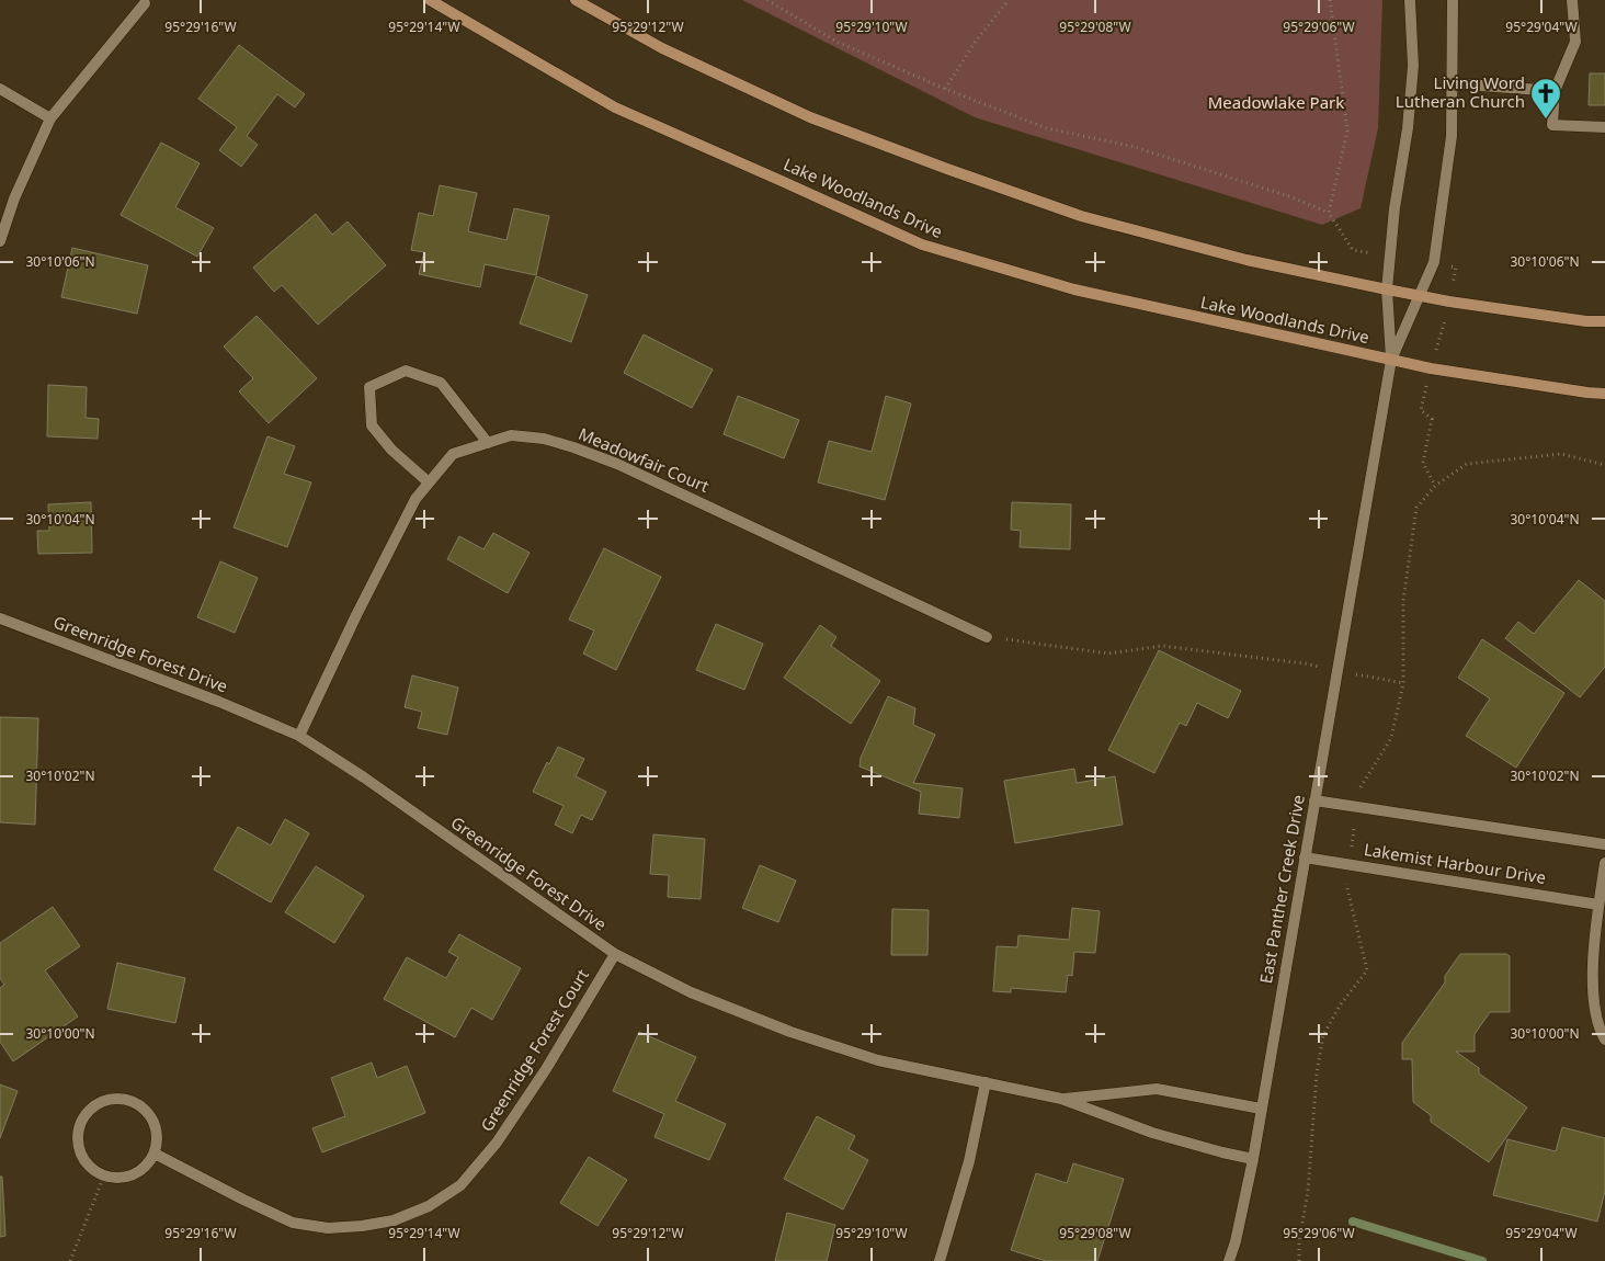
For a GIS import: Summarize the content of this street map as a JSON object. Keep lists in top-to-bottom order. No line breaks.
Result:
{"streets":{"main road":["Lake Woodlands Drive"],"street":["Meadowfair Court","Greenridge Forest Drive","Lakemist Harbour Drive","East Panther Creek Drive","Greenridge Forest Court"]},"crossings":[["Lake Woodlands Drive","East Panther Creek Drive"],["Meadowfair Court","Greenridge Forest Drive"],["Greenridge Forest Drive","East Panther Creek Drive"],["Greenridge Forest Drive","Greenridge Forest Court"],["Lakemist Harbour Drive","East Panther Creek Drive"]],"parks":["Meadowlake Park"],"places":{"church":["Living Word Lutheran Church"]},"coordinates":["95°29'16\"W","95°29'14\"W","95°29'12\"W","95°29'10\"W","95°29'08\"W","95°29'06\"W","95°29'04\"W","30°10'06\"N","30°10'04\"N","30°10'02\"N","30°10'00\"N"]}
